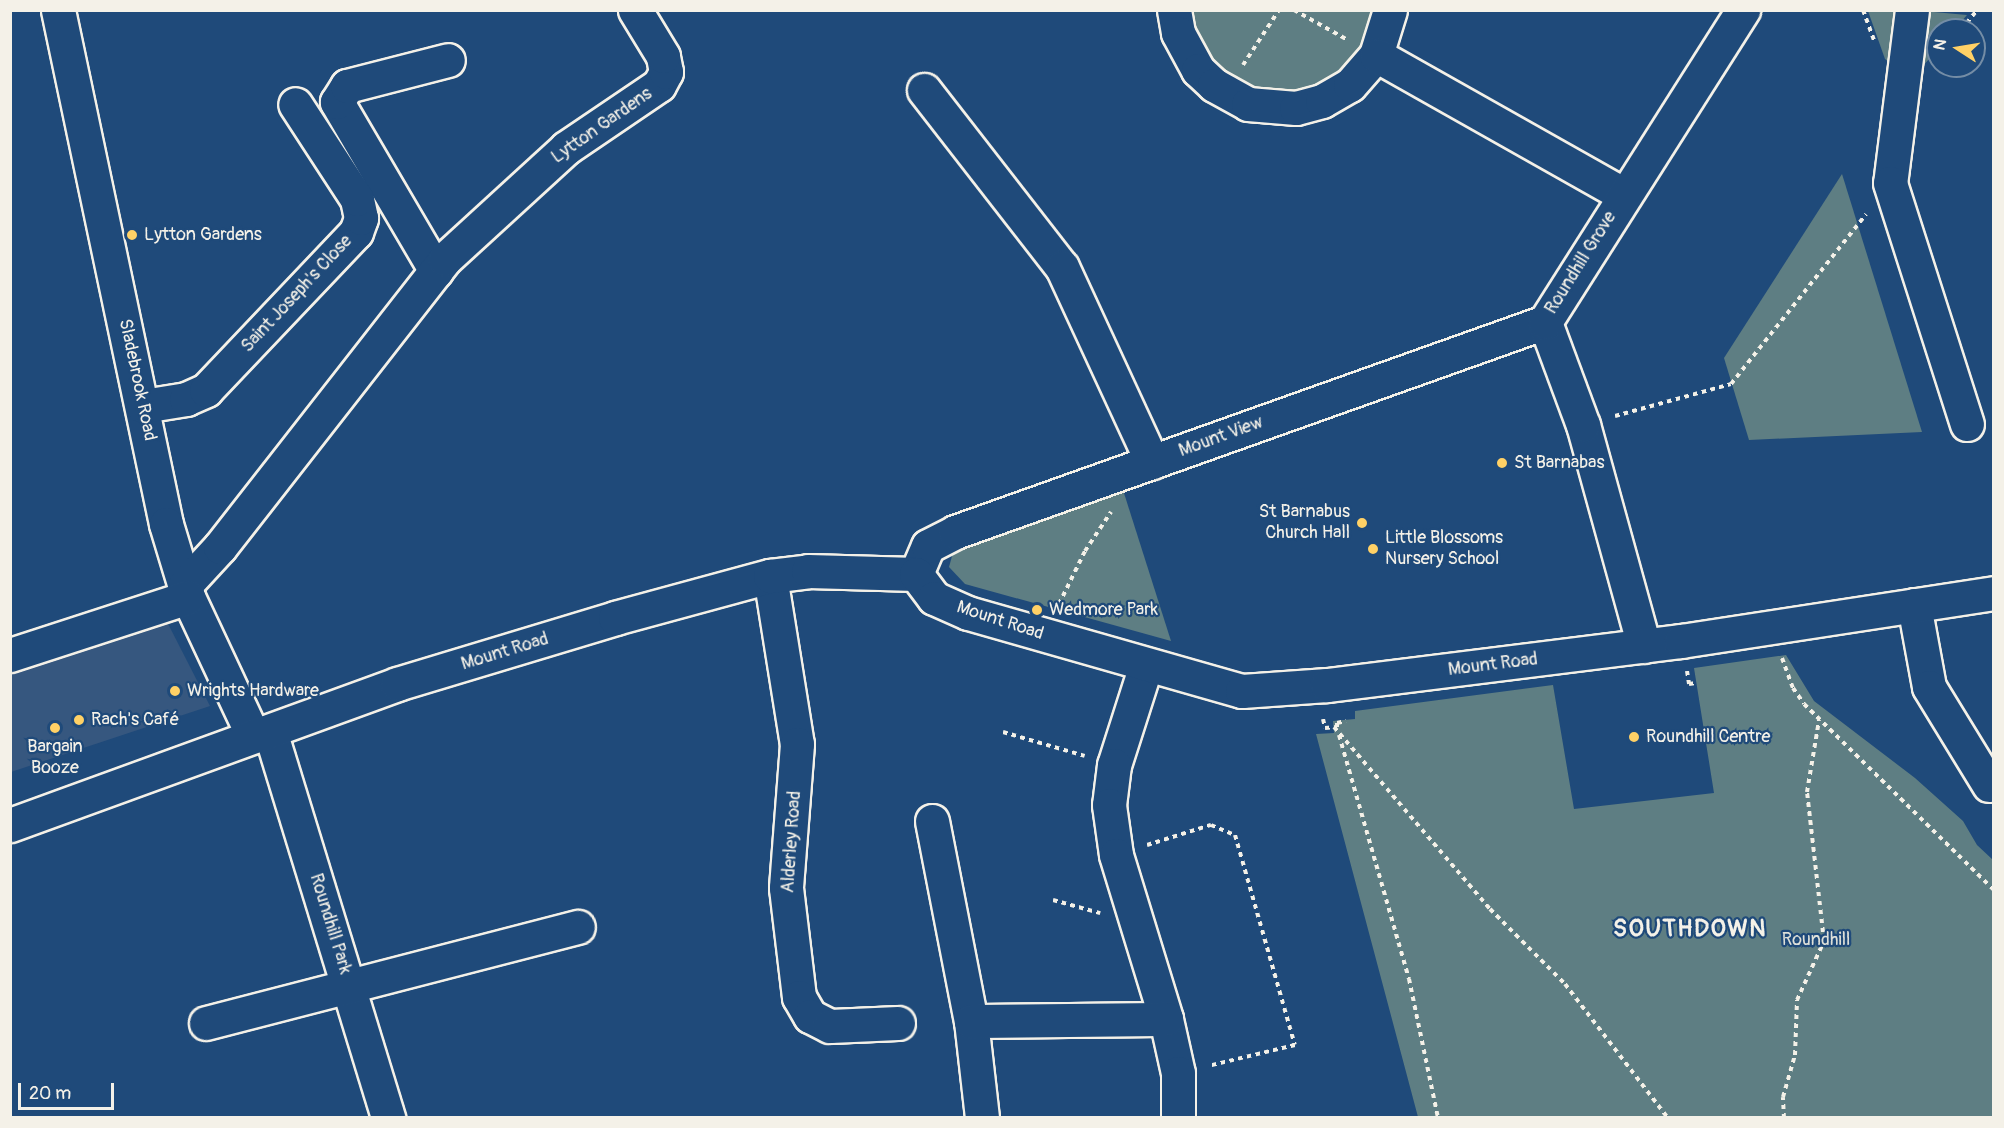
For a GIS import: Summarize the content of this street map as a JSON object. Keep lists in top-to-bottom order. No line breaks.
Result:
{"streets":{"street":["Lytton Gardens","Roundhill Grove","Saint Joseph's Close","Sladebrook Road","Mount View","Mount Road","Alderley Road","Roundhill Park"]},"crossings":[["Lytton Gardens","Sladebrook Road"],["Roundhill Grove","Mount View"],["Roundhill Grove","Mount Road"],["Saint Joseph's Close","Sladebrook Road"],["Sladebrook Road","Mount Road"],["Sladebrook Road","Roundhill Park"],["Mount View","Mount Road"],["Mount Road","Alderley Road"],["Mount Road","Roundhill Park"]],"districts":["SOUTHDOWN"],"parks":["Roundhill"],"places":["Lytton Gardens","St Barnabas","St Barnabus Church Hall","Little Blossoms Nursery School","Wedmore Park","Wrights Hardware","Rach's Café","Bargain Booze","Roundhill Centre"],"scale_bar":"20 m","north":"left"}
